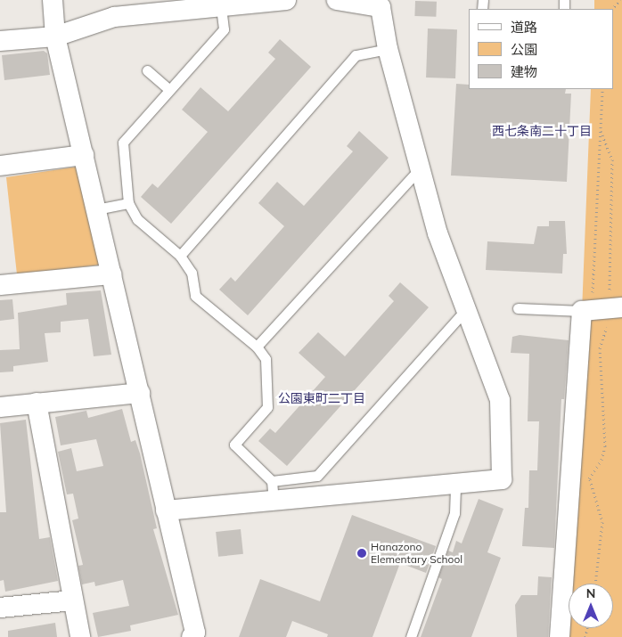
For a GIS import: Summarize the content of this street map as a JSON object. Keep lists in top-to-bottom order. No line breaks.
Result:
{"districts":["西七条南二十丁目","公園東町二丁目"],"places":["Hanazono Elementary School"],"legend":["道路","公園","建物"],"north":"top"}
